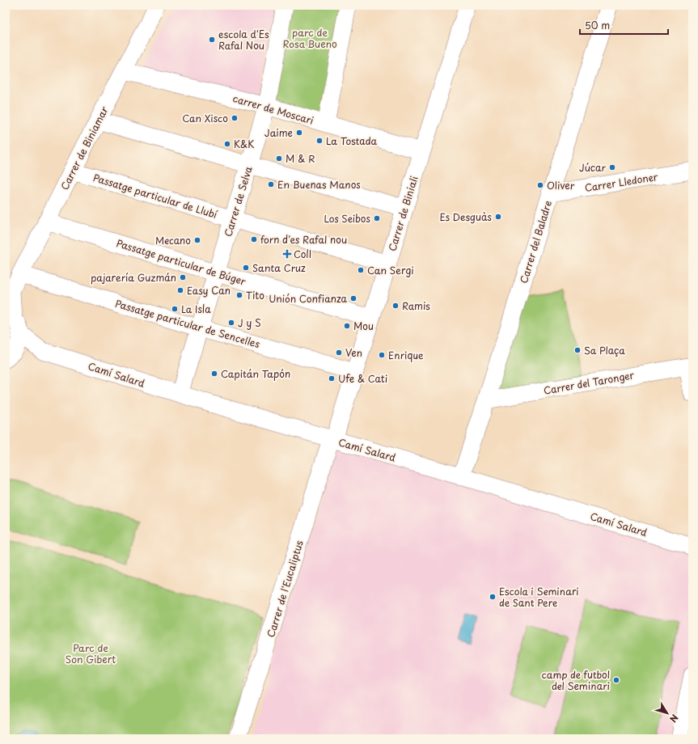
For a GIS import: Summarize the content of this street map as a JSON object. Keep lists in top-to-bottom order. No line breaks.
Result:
{"streets":{"street":["carrer de Moscari","Carrer de Biniamar","Carrer Lledoner","Passatge particular de Llubí","Carrer de Selva","Carrer de Biniali","Carrer del Baladre","Passatge particular de Búger","Passatge particular de Sencelles","Camí Salard","Carrer del Taronger","Carrer de l'Eucaliptus"]},"crossings":[["carrer de Moscari","Carrer de Biniamar"],["carrer de Moscari","Carrer de Selva"],["carrer de Moscari","Carrer de Biniali"],["Carrer de Biniamar","Passatge particular de Llubí"],["Carrer de Biniamar","Passatge particular de Búger"],["Carrer de Biniamar","Passatge particular de Sencelles"],["Carrer Lledoner","Carrer del Baladre"],["Passatge particular de Llubí","Carrer de Selva"],["Passatge particular de Llubí","Carrer de Biniali"],["Carrer de Selva","Passatge particular de Búger"],["Carrer de Selva","Passatge particular de Sencelles"],["Carrer de Selva","Camí Salard"],["Carrer de Biniali","Passatge particular de Búger"],["Carrer de Biniali","Passatge particular de Sencelles"],["Carrer de Biniali","Camí Salard"],["Carrer de Biniali","Carrer de l'Eucaliptus"],["Carrer del Baladre","Camí Salard"],["Carrer del Baladre","Carrer del Taronger"],["Camí Salard","Carrer de l'Eucaliptus"]],"parks":["parc de Rosa Bueno","Parc de Son Gibert"],"places":{"other":["escola d'Es Rafal Nou","Can Xisco","Jaime","La Tostada","K&K","M & R","Júcar","En Buenas Manos","Oliver","Es Desguàs","Los Seibos","forn d'es Rafal nou","Mecano","Santa Cruz","Can Sergi","pajarería Guzmán","Easy Can","Tito","Unión Confianza","Ramis","La Isla","J y S","Mou","Sa Plaça","Ven","Enrique","Capitán Tapón","Ufe & Cati","Escola i Seminari de Sant Pere","camp de futbol del Seminari"],"health":["Coll"]},"scale_bar":"50 m","north":"bottom right"}
